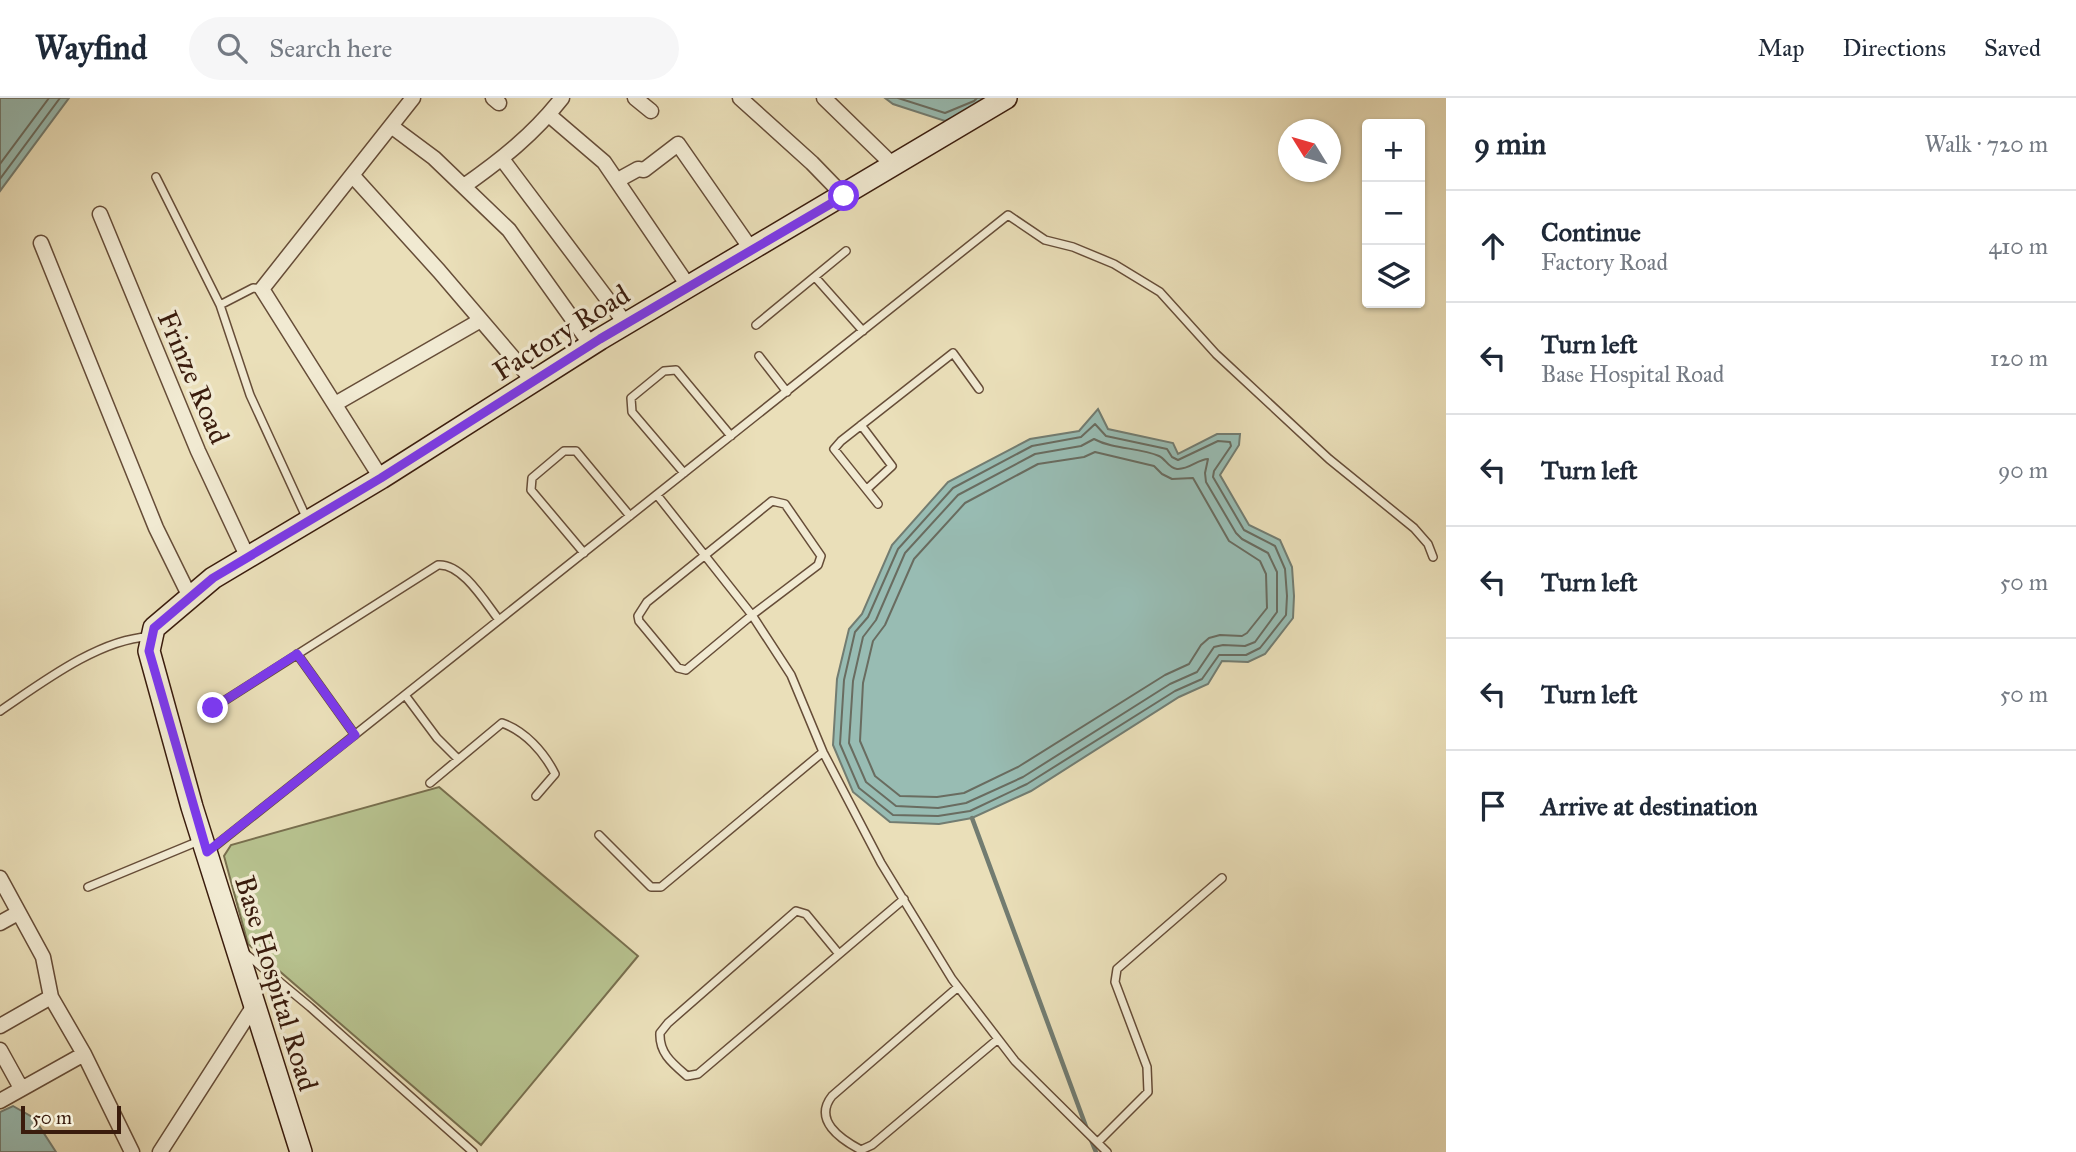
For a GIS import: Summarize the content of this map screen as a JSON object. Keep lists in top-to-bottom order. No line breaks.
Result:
{"streets":{"street":["Factory Road","Frinze Road","Base Hospital Road"]},"crossings":[["Factory Road","Frinze Road"],["Factory Road","Base Hospital Road"]],"scale_bar":"50 m","north":"top left","page":{"header":"Wayfind","search":"Search here","nav":["Map","Directions","Saved"],"heading":["9 min","Walk · 720 m"],"map_buttons":["+","−"],"list":[["Continue","Factory Road","410 m"],["Turn left","Base Hospital Road","120 m"],["Turn left","90 m"],["Turn left","50 m"],["Turn left","50 m"],"Arrive at destination"],"scale":"50 m"}}
